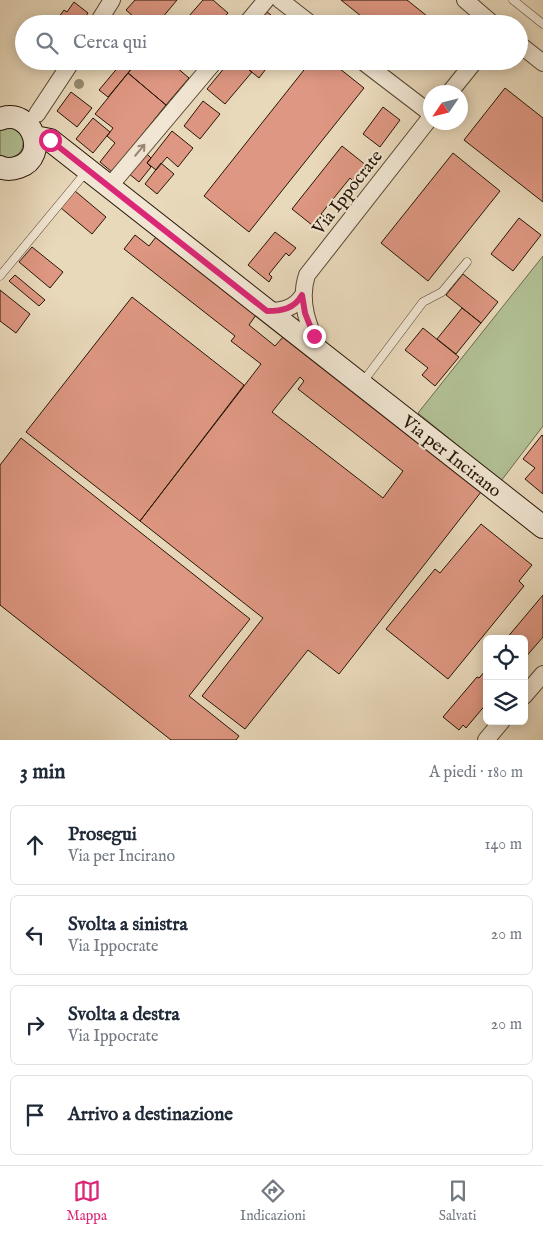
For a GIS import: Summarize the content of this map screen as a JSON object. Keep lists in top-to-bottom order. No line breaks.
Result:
{"streets":{"street":["Via Ippocrate","Via per Incirano"]},"north":"bottom left","page":{"search":"Cerca qui","heading":["3 min","A piedi · 180 m"],"list":[["Prosegui","Via per Incirano","140 m"],["Svolta a sinistra","Via Ippocrate","20 m"],["Svolta a destra","Via Ippocrate","20 m"],"Arrivo a destinazione"],"nav":["Mappa","Indicazioni","Salvati"]}}
